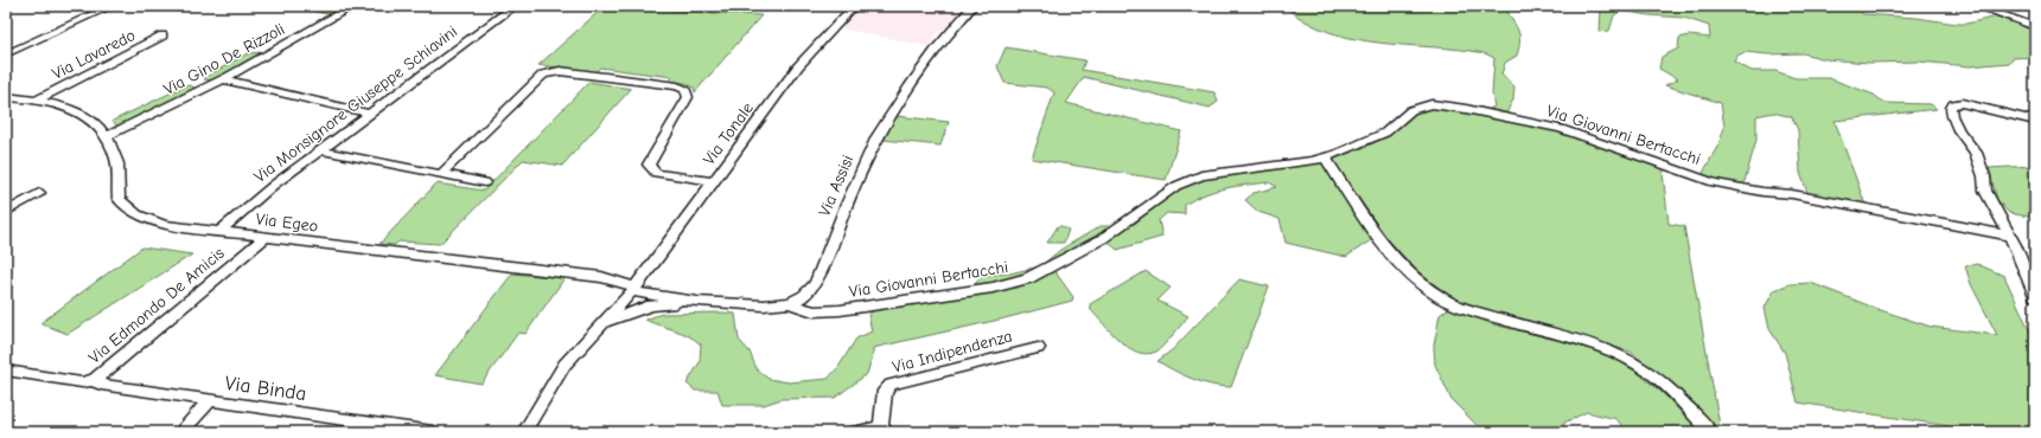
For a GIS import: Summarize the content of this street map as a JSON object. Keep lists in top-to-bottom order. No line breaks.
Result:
{"streets":{"street":["Via Lavaredo","Via Gino De Rizzoli","Via Monsignore Giuseppe Schiavini","Via Tonale","Via Giovanni Bertacchi","Via Assisi","Via Egeo","Via Edmondo De Amicis","Via Indipendenza","Via Binda"]},"crossings":[["Via Lavaredo","Via Egeo"],["Via Gino De Rizzoli","Via Egeo"],["Via Monsignore Giuseppe Schiavini","Via Egeo"],["Via Tonale","Via Assisi"],["Via Tonale","Via Egeo"],["Via Giovanni Bertacchi","Via Assisi"],["Via Assisi","Via Egeo"],["Via Egeo","Via Edmondo De Amicis"],["Via Edmondo De Amicis","Via Binda"]]}
